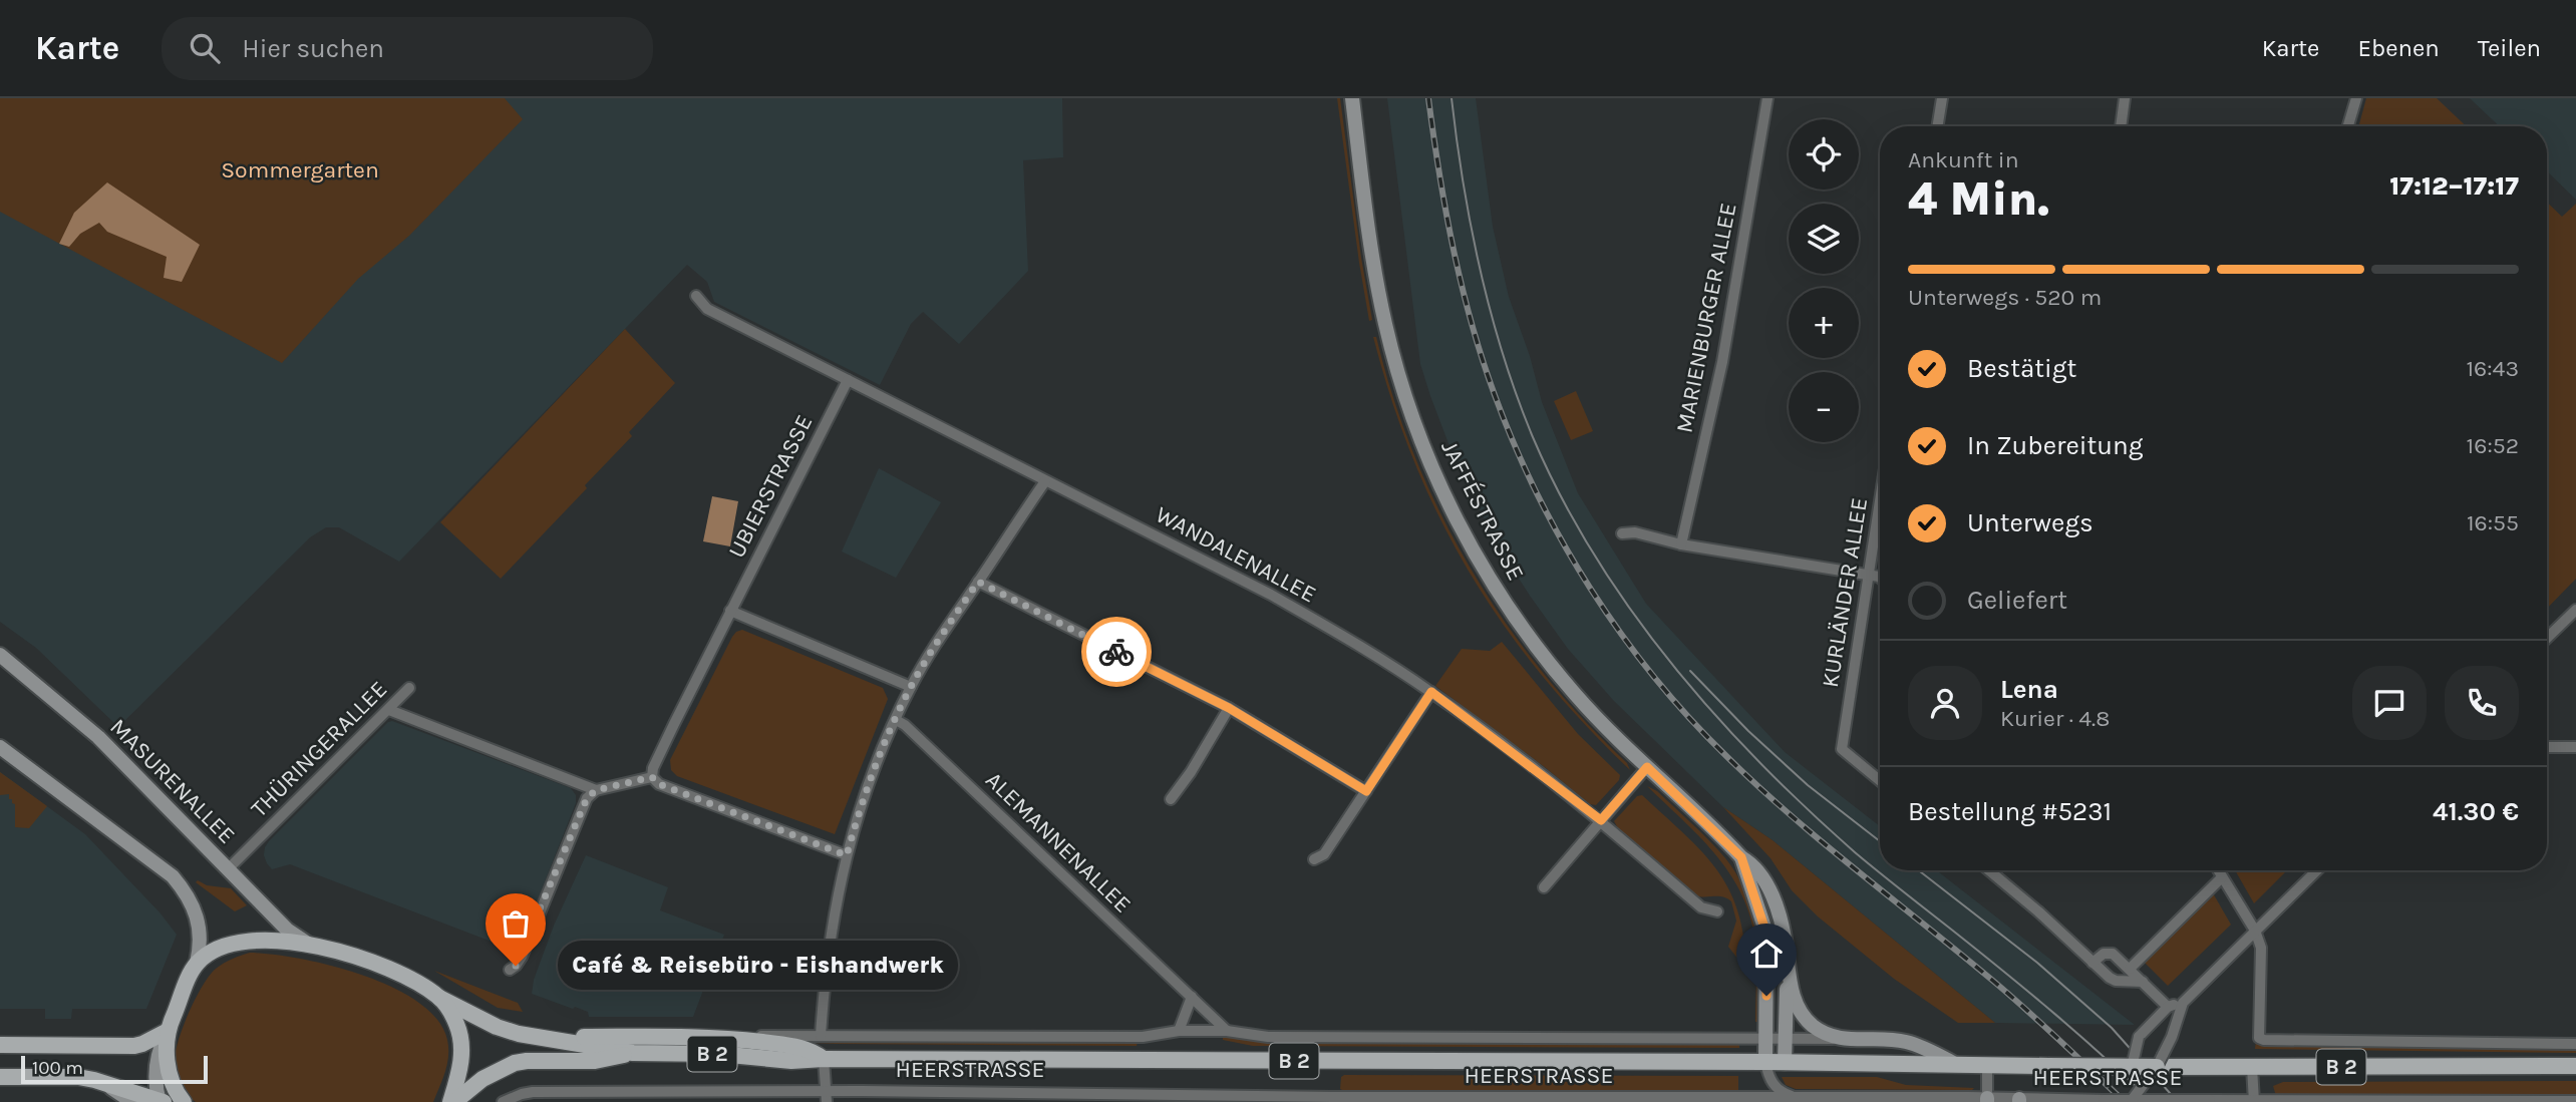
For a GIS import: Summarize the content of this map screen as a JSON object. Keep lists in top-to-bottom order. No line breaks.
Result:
{"streets":{"main road":["JAFFÉSTRASSE","MASURENALLEE","B 2","HEERSTRASSE"],"street":["MARIENBURGER ALLEE","UBIERSTRASSE","WANDALENALLEE","KURLÄNDER ALLEE","THÜRINGERALLEE","ALEMANNENALLEE"]},"crossings":[["UBIERSTRASSE","WANDALENALLEE"],["JAFFÉSTRASSE","HEERSTRASSE"],["THÜRINGERALLEE","MASURENALLEE"],["MASURENALLEE","B 2"],["ALEMANNENALLEE","HEERSTRASSE"],["B 2","HEERSTRASSE"]],"parks":["Sommergarten"],"places":["Café & Reisebüro - Eishandwerk"],"scale_bar":"100 m","page":{"header":"Karte","search":"Hier suchen","nav":["Karte","Ebenen","Teilen"],"map_buttons":["+","−"],"heading":["4 Min.","Ankunft in","17:12–17:17"],"panel":["Lena","Kurier · 4.8","Bestellung #5231","41.30 €"],"bar":"Unterwegs · 520 m","list":[["Bestätigt","16:43"],["In Zubereitung","16:52"],["Unterwegs","16:55"],"Geliefert"],"bubble":"Café & Reisebüro - Eishandwerk","scale":"100 m"}}
